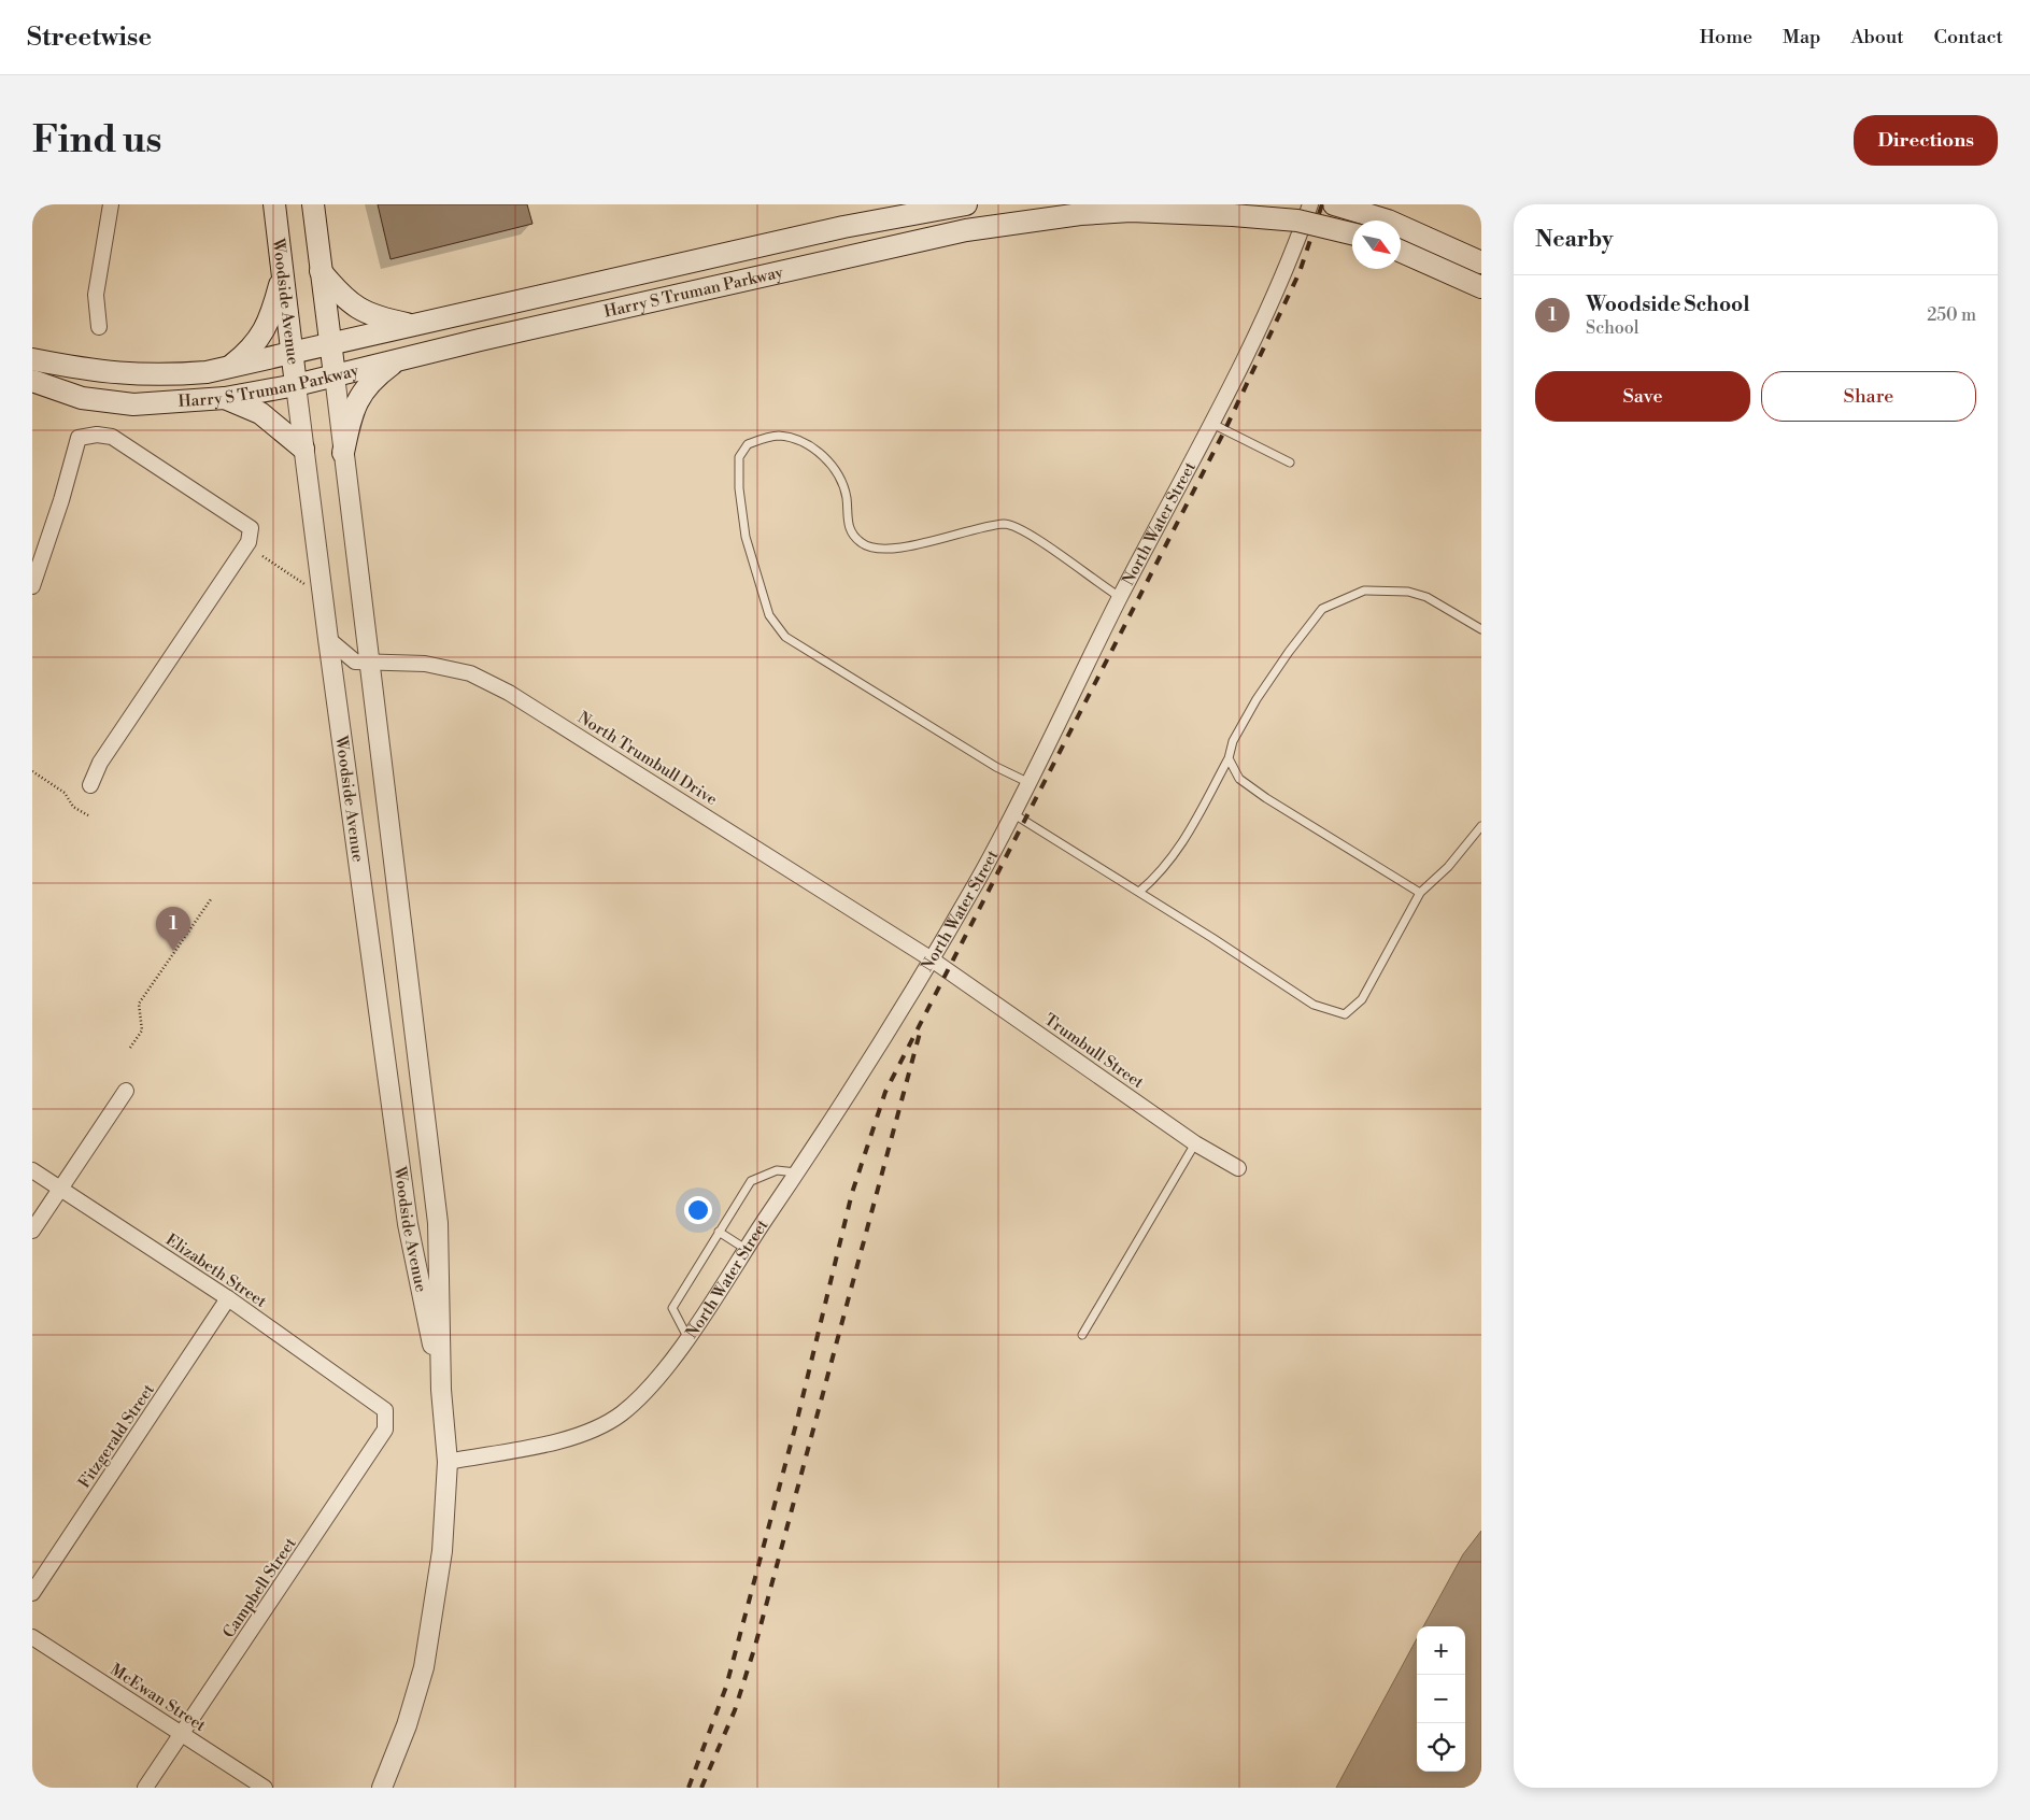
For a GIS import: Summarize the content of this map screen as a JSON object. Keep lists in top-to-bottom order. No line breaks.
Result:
{"streets":{"main road":["Harry S Truman Parkway","Woodside Avenue"],"street":["North Water Street","North Trumbull Drive","Trumbull Street","Elizabeth Street","Fitzgerald Street","Campbell Street","McEwan Street"]},"crossings":[["Harry S Truman Parkway","Woodside Avenue"],["Woodside Avenue","North Water Street"],["Woodside Avenue","North Trumbull Drive"],["North Water Street","North Trumbull Drive"],["North Water Street","Trumbull Street"],["North Trumbull Drive","Trumbull Street"],["Elizabeth Street","Fitzgerald Street"],["Elizabeth Street","Campbell Street"],["Campbell Street","McEwan Street"]],"north":"bottom right","page":{"header":"Streetwise","nav":["Home","Map","About","Contact"],"buttons":["Directions",["Save","Share"]],"title":"Find us","heading":"Nearby","list":[{"mark":"1","name":"Woodside School","note":"School","value":"250 m"}],"pins":"1","map_buttons":["+","−"]}}
